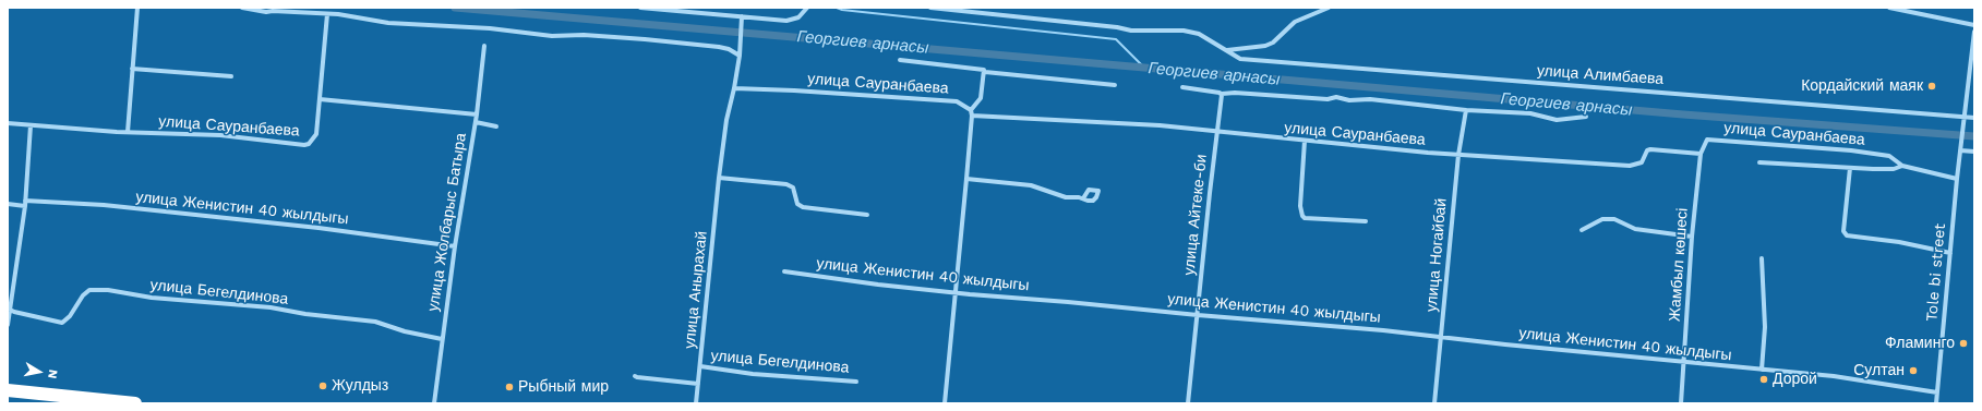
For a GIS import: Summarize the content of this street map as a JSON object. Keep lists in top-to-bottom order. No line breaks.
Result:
{"streets":{"street":["улица Алимбаева","улица Сауранбаева","улица Женистин 40 жылдыгы","улица Айтеке-би","улица Жолбарыс Батыра","улица Ногайбай","Жамбыл көшесі","Tole bi street","улица Анырахай","улица Бегелдинова"]},"crossings":[["улица Алимбаева","Tole bi street"],["улица Сауранбаева","улица Айтеке-би"],["улица Сауранбаева","улица Ногайбай"],["улица Сауранбаева","Жамбыл көшесі"],["улица Сауранбаева","Tole bi street"],["улица Сауранбаева","улица Анырахай"],["улица Женистин 40 жылдыгы","улица Айтеке-би"],["улица Женистин 40 жылдыгы","улица Жолбарыс Батыра"],["улица Женистин 40 жылдыгы","улица Ногайбай"],["улица Женистин 40 жылдыгы","Жамбыл көшесі"],["улица Женистин 40 жылдыгы","Tole bi street"],["улица Жолбарыс Батыра","улица Бегелдинова"],["улица Анырахай","улица Бегелдинова"]],"water":["Георгиев арнасы"],"places":["Кордайский маяк","Фламинго","Султан","Дорой","Жулдыз","Рыбный мир"],"north":"right"}
